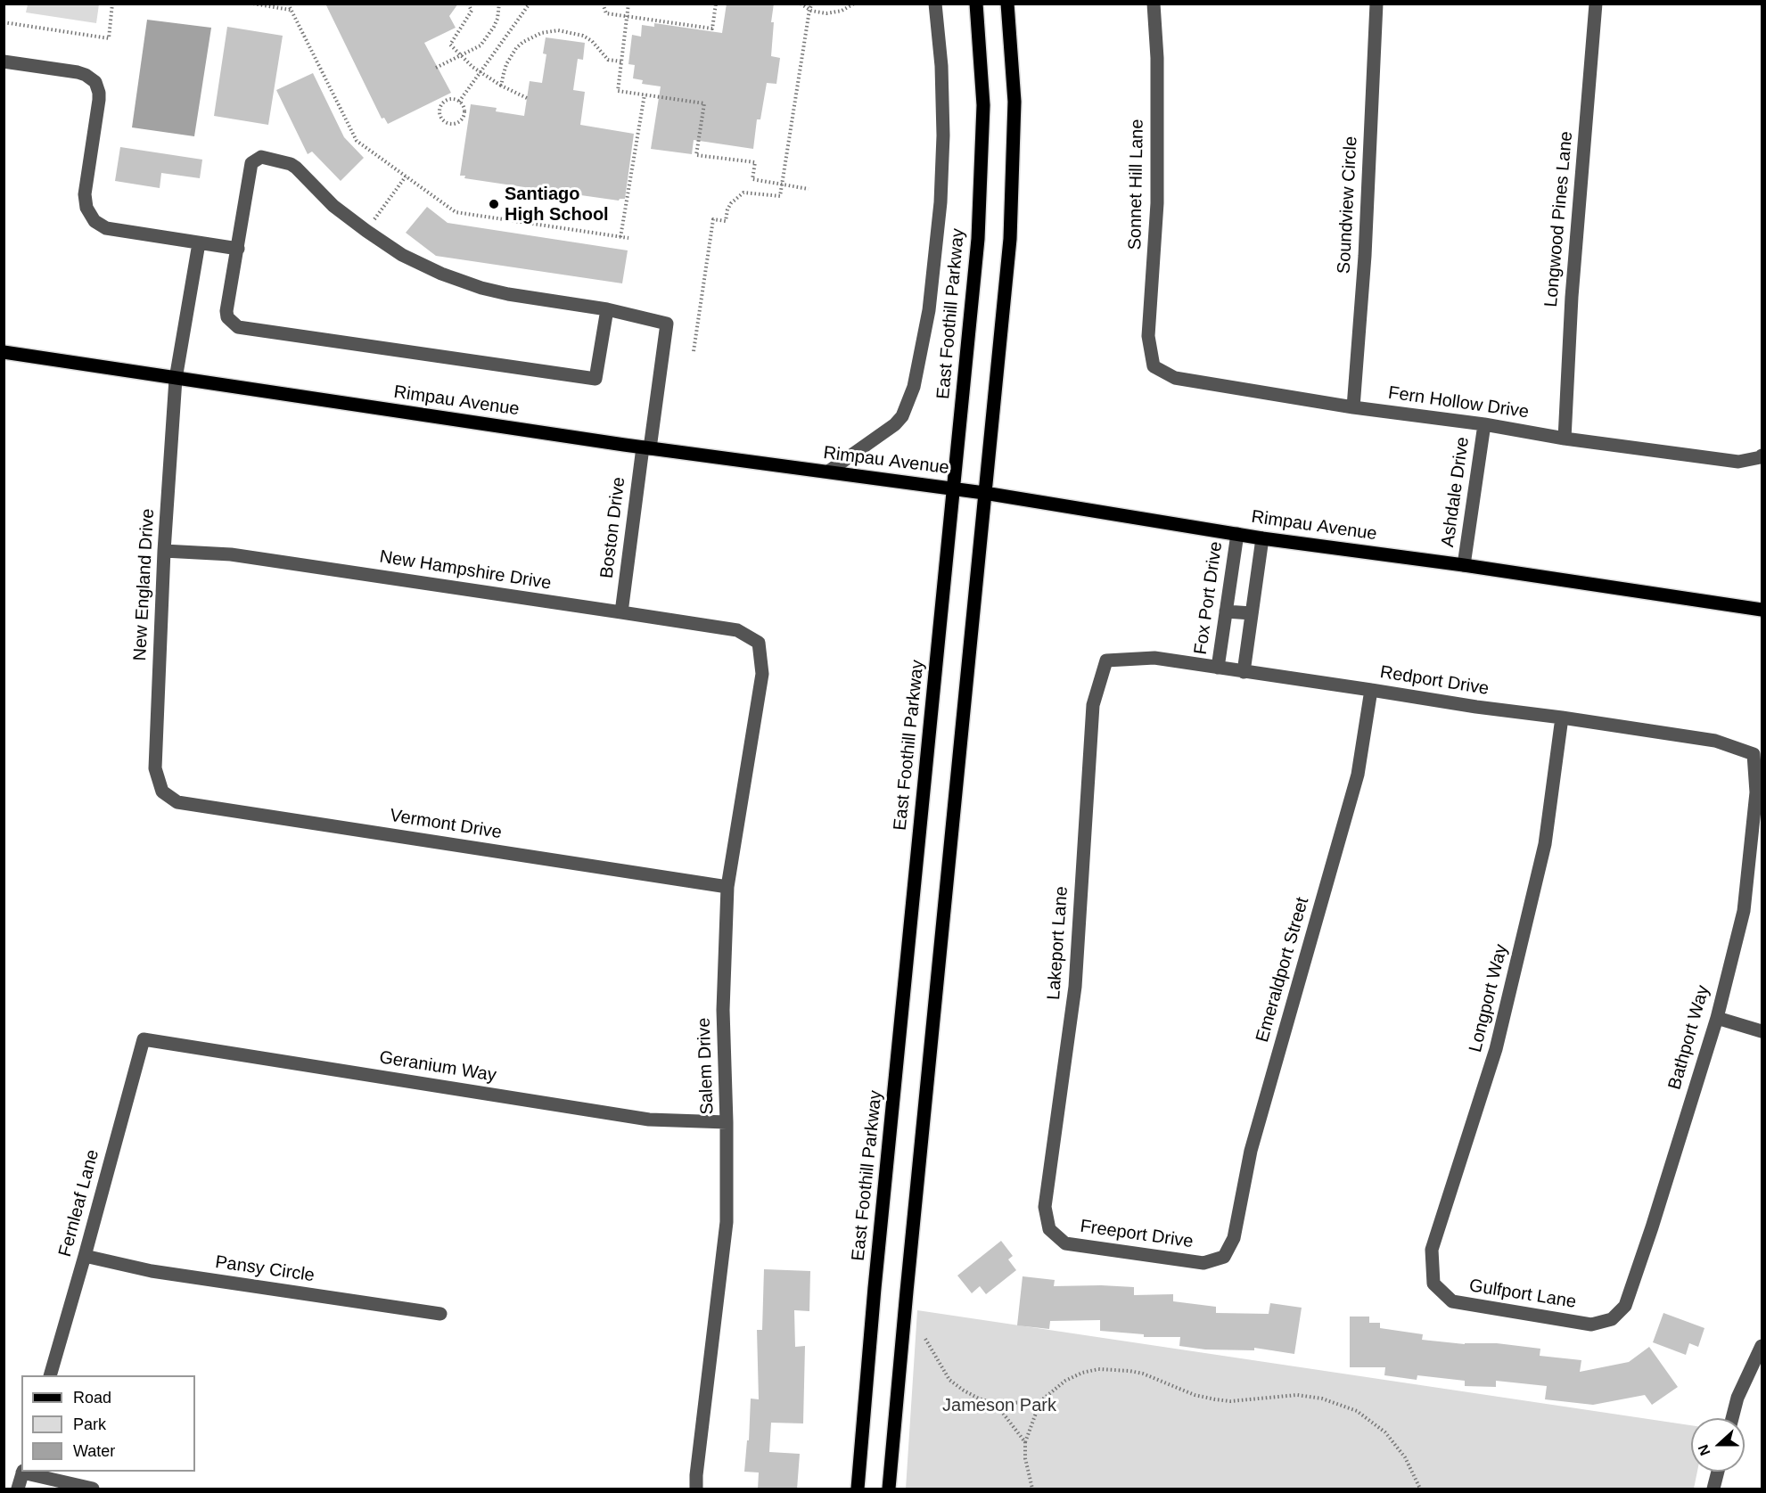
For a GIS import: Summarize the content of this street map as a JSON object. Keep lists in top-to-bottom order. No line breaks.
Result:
{"streets":{"main road":["East Foothill Parkway","Rimpau Avenue"],"street":["Sonnet Hill Lane","Soundview Circle","Longwood Pines Lane","Fern Hollow Drive","Ashdale Drive","Boston Drive","New Hampshire Drive","New England Drive","Fox Port Drive","Redport Drive","Vermont Drive","Lakeport Lane","Emeraldport Street","Longport Way","Bathport Way","Salem Drive","Geranium Way","Fernleaf Lane","Freeport Drive","Pansy Circle","Gulfport Lane"]},"crossings":[["Sonnet Hill Lane","Fern Hollow Drive"],["Soundview Circle","Fern Hollow Drive"],["Longwood Pines Lane","Fern Hollow Drive"],["East Foothill Parkway","Rimpau Avenue"],["Rimpau Avenue","Ashdale Drive"],["Rimpau Avenue","Boston Drive"],["Rimpau Avenue","New England Drive"],["Rimpau Avenue","Fox Port Drive"],["Fern Hollow Drive","Ashdale Drive"],["Boston Drive","New Hampshire Drive"],["New Hampshire Drive","New England Drive"],["New Hampshire Drive","Salem Drive"],["New England Drive","Vermont Drive"],["Fox Port Drive","Redport Drive"],["Redport Drive","Lakeport Lane"],["Redport Drive","Emeraldport Street"],["Redport Drive","Longport Way"],["Redport Drive","Bathport Way"],["Vermont Drive","Salem Drive"],["Lakeport Lane","Freeport Drive"],["Emeraldport Street","Freeport Drive"],["Longport Way","Gulfport Lane"],["Bathport Way","Gulfport Lane"],["Salem Drive","Geranium Way"],["Geranium Way","Fernleaf Lane"],["Fernleaf Lane","Pansy Circle"]],"parks":["Jameson Park"],"places":["Santiago High School"],"legend":["Road","Park","Water"],"north":"left"}
